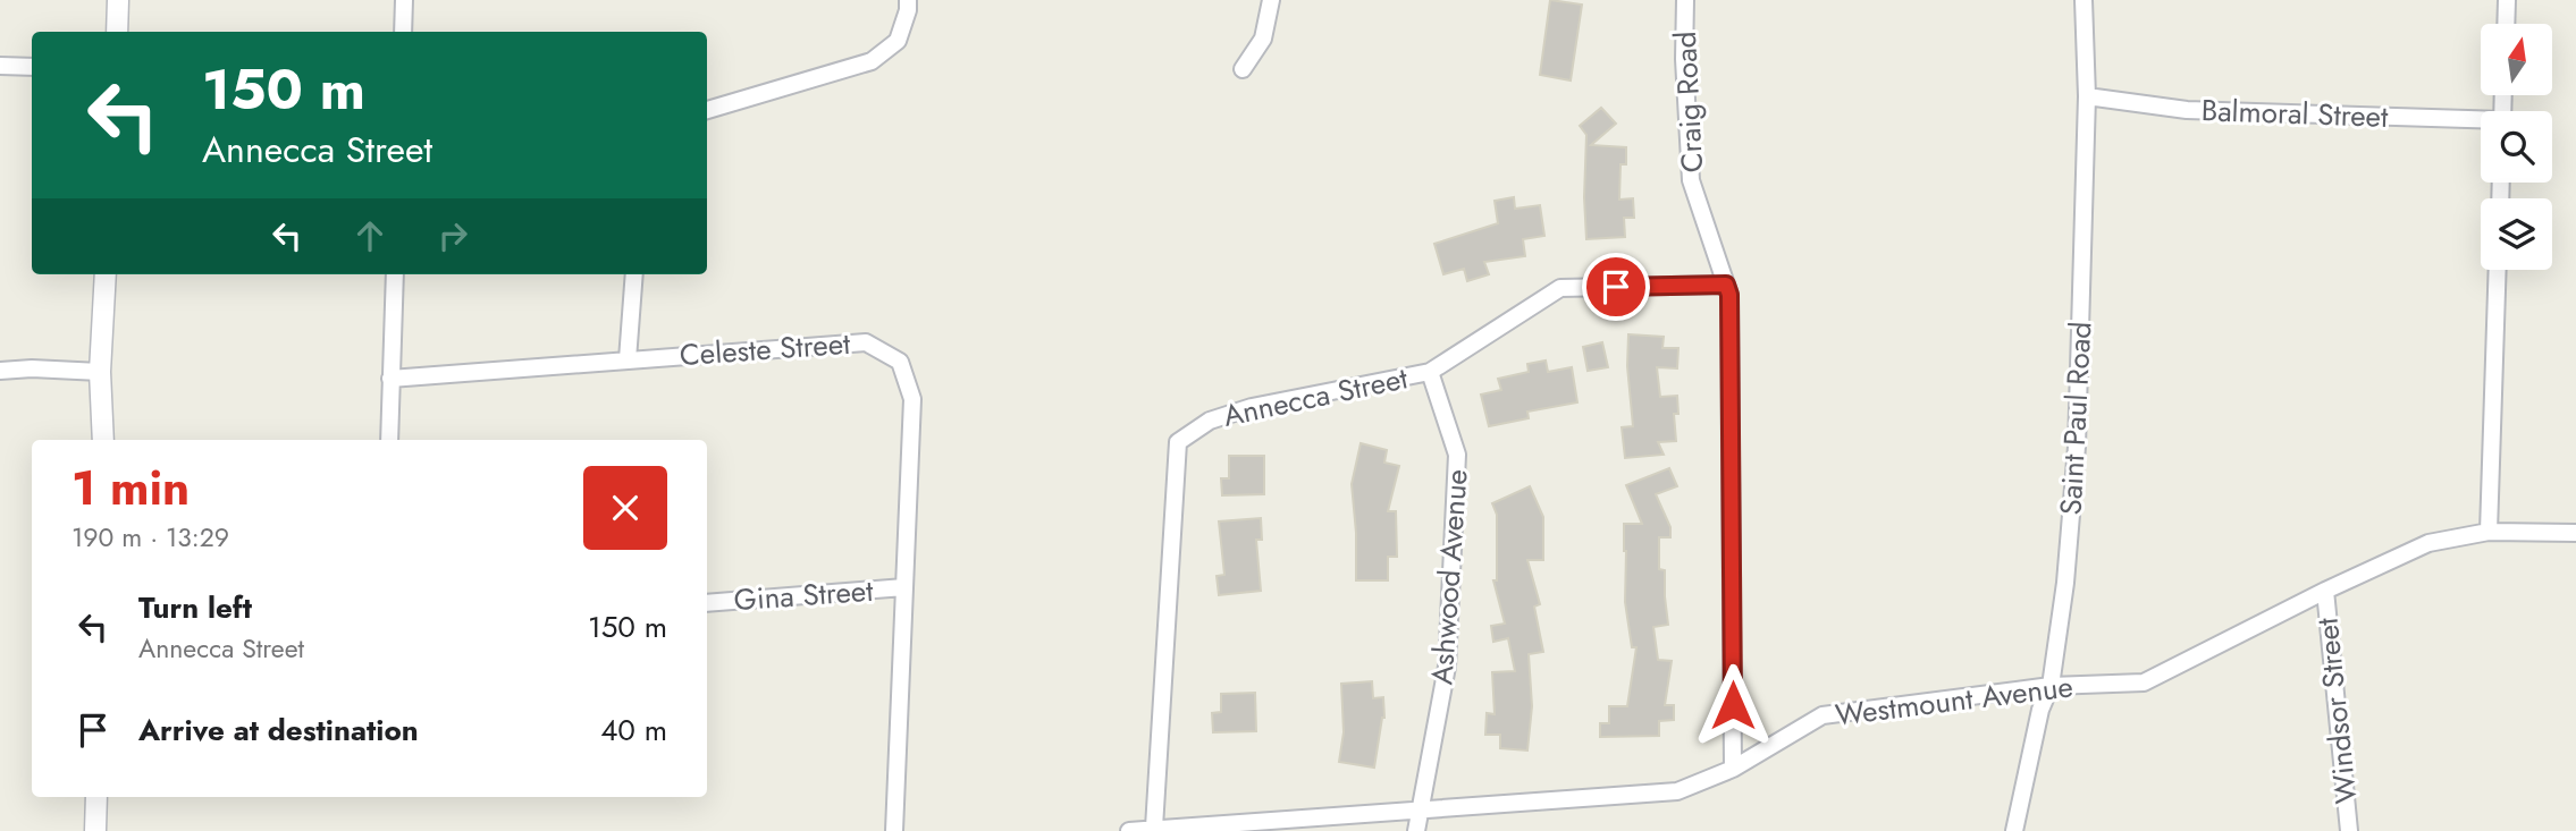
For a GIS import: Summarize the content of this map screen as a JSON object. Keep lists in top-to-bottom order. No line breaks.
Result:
{"streets":{"street":["Craig Road","Balmoral Street","Celeste Street","Annecca Street","Saint Paul Road","Ashwood Avenue","Gina Street","Westmount Avenue","Windsor Street"]},"crossings":[["Craig Road","Annecca Street"],["Craig Road","Westmount Avenue"],["Balmoral Street","Saint Paul Road"],["Celeste Street","Gina Street"],["Annecca Street","Ashwood Avenue"],["Annecca Street","Westmount Avenue"],["Saint Paul Road","Westmount Avenue"],["Ashwood Avenue","Westmount Avenue"],["Westmount Avenue","Windsor Street"]],"north":"top","page":{"turn":["150 m","Annecca Street"],"heading":["1 min","190 m · 13:29"],"list":[{"name":"Turn left","note":"Annecca Street","value":"150 m"},{"name":"Arrive at destination","value":"40 m"}]}}
